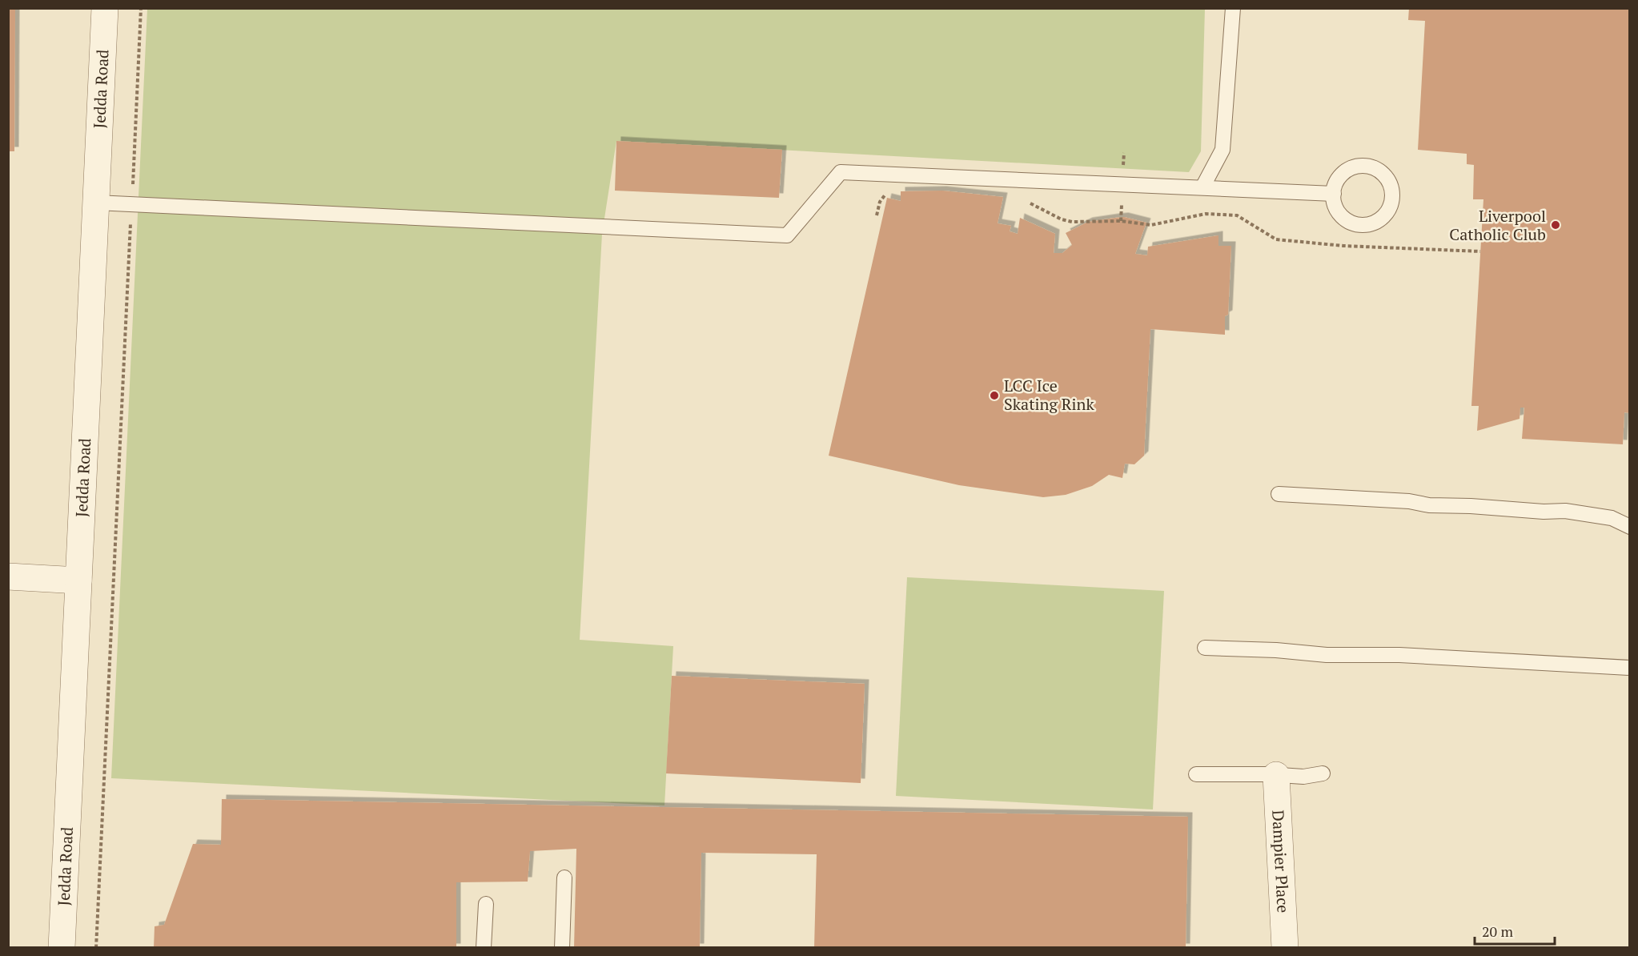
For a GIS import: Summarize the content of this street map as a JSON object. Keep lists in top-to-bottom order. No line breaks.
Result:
{"streets":{"street":["Jedda Road","Dampier Place"]},"places":["Liverpool Catholic Club","LCC Ice Skating Rink"],"scale_bar":"20 m"}
